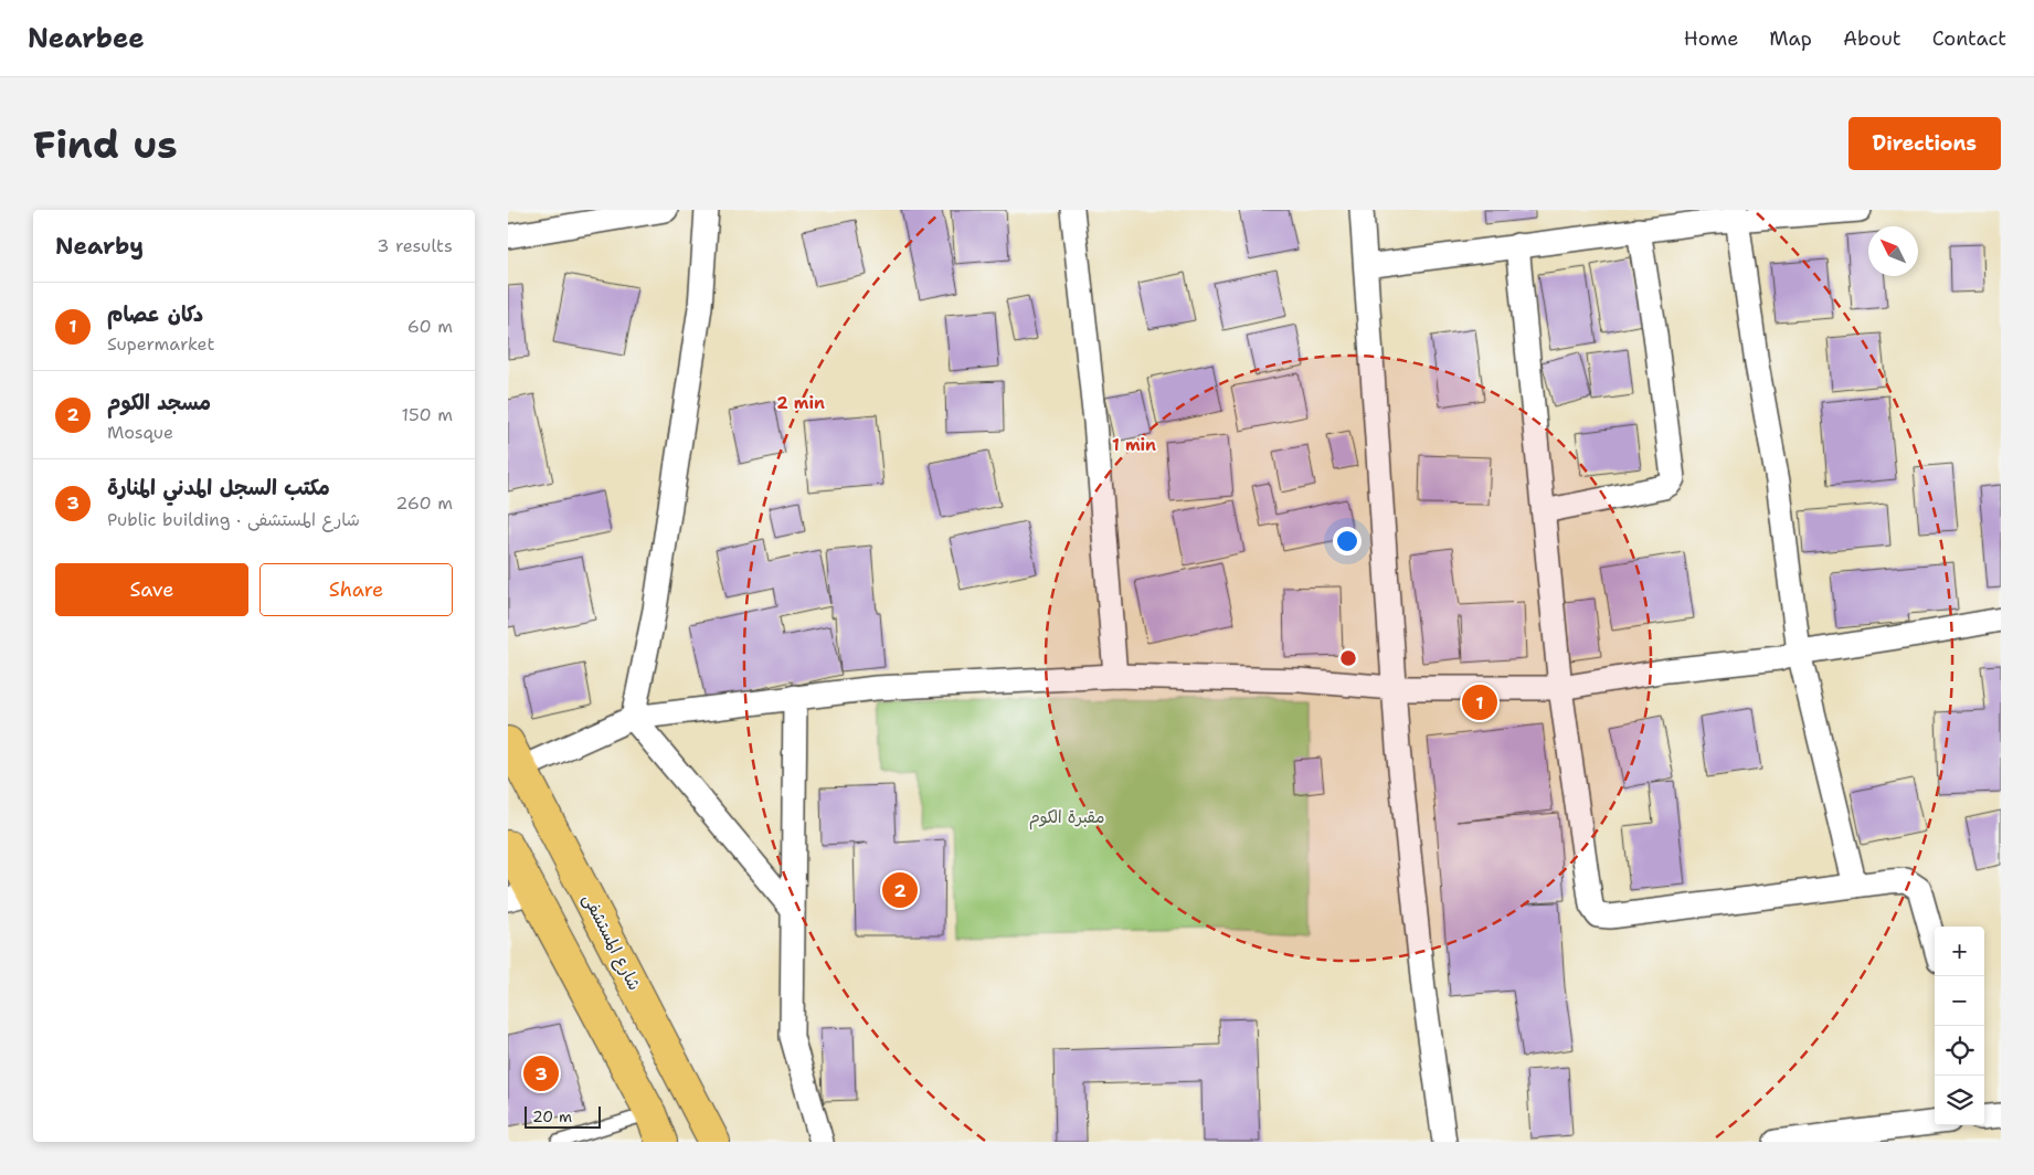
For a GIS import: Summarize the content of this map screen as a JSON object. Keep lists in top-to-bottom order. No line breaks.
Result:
{"streets":{"main road":["شارع المستشفى"]},"parks":["مقبرة الكوم"],"scale_bar":"20 m","north":"top left","page":{"header":"Nearbee","nav":["Home","Map","About","Contact"],"buttons":["Directions",["Save","Share"]],"title":"Find us","heading":["Nearby","3 results"],"list":[{"mark":"1","name":"دكان عصام","note":"Supermarket","value":"60 m"},{"mark":"2","name":"مسجد الكوم","note":"Mosque","value":"150 m"},{"mark":"3","name":"مكتب السجل المدني المنارة","note":"Public building · شارع المستشفى","value":"260 m"}],"pins":["1","2","3"],"map_buttons":["+","−"],"scale":"20 m"},"rings":["2 min","1 min"]}
